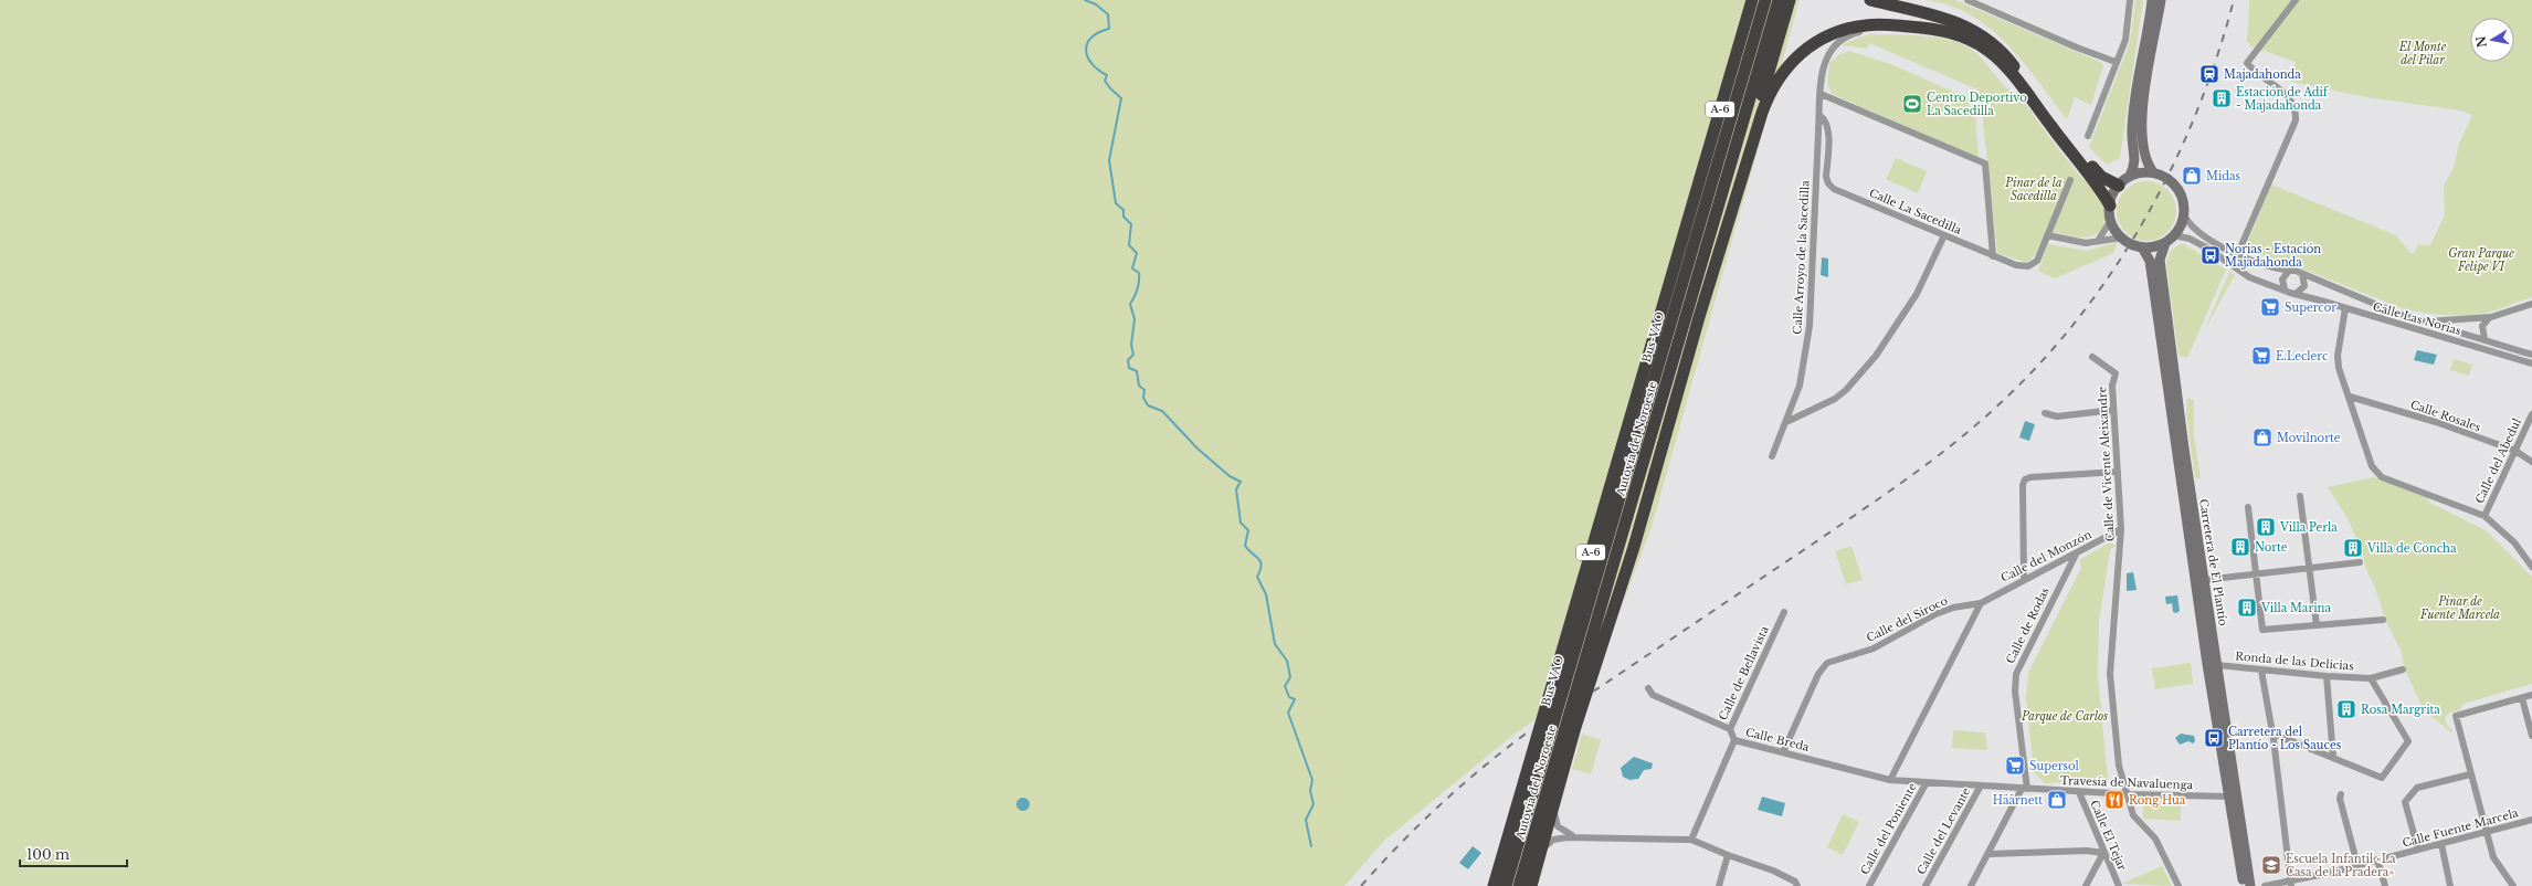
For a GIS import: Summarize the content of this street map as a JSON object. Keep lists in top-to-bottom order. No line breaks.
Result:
{"streets":{"highway":["A-6","Bus-VAO","Autovía del Noroeste"],"street":["Calle La Sacedilla","Calle Arroyo de la Sacedilla","Calle Las Norias","Calle Rosales","Calle del Abedul","Calle de Vicente Aleixandre","Calle del Monzón","Carretera de El Plantío","Calle del Siroco","Calle de Rodas","Ronda de las Delicias","Calle de Bellavista","Calle Breda","Travesía de Navaluenga","Calle Fuente Marcela","Calle del Poniente","Calle del Levante","Calle El Tejar"]},"crossings":[["Calle La Sacedilla","Calle Arroyo de la Sacedilla"],["Calle Las Norias","Carretera de El Plantío"],["Calle Rosales","Calle del Abedul"],["Calle de Vicente Aleixandre","Calle del Monzón"],["Calle de Vicente Aleixandre","Travesía de Navaluenga"],["Calle del Monzón","Calle del Siroco"],["Calle del Monzón","Calle de Rodas"],["Carretera de El Plantío","Ronda de las Delicias"],["Carretera de El Plantío","Travesía de Navaluenga"],["Calle del Siroco","Calle Breda"],["Calle de Rodas","Travesía de Navaluenga"],["Calle de Bellavista","Calle Breda"],["Calle Breda","Travesía de Navaluenga"],["Travesía de Navaluenga","Calle del Poniente"],["Travesía de Navaluenga","Calle del Levante"],["Travesía de Navaluenga","Calle El Tejar"]],"parks":["El Monte del Pilar","Pinar de la Sacedilla","Gran Parque Felipe VI","Pinar de Fuente Marcela","Parque de Carlos"],"places":{"station":["Majadahonda"],"building":["Estación de Adif - Majadahonda","Villa Perla","Norte","Villa de Concha","Villa Marina","Rosa Margrita"],"sports":["Centro Deportivo La Sacedilla"],"shop":["Midas","Movilnorte","Häärnett"],"bus stop":["Norias - Estación Majadahonda","Carretera del Plantío - Los Sauces"],"supermarket":["Supercor","E.Leclerc","Supersol"],"restaurant":["Rong Hua"],"school or university":["Escuela Infantil «La Casa de la Pradera»"]},"scale_bar":"100 m","north":"left"}
